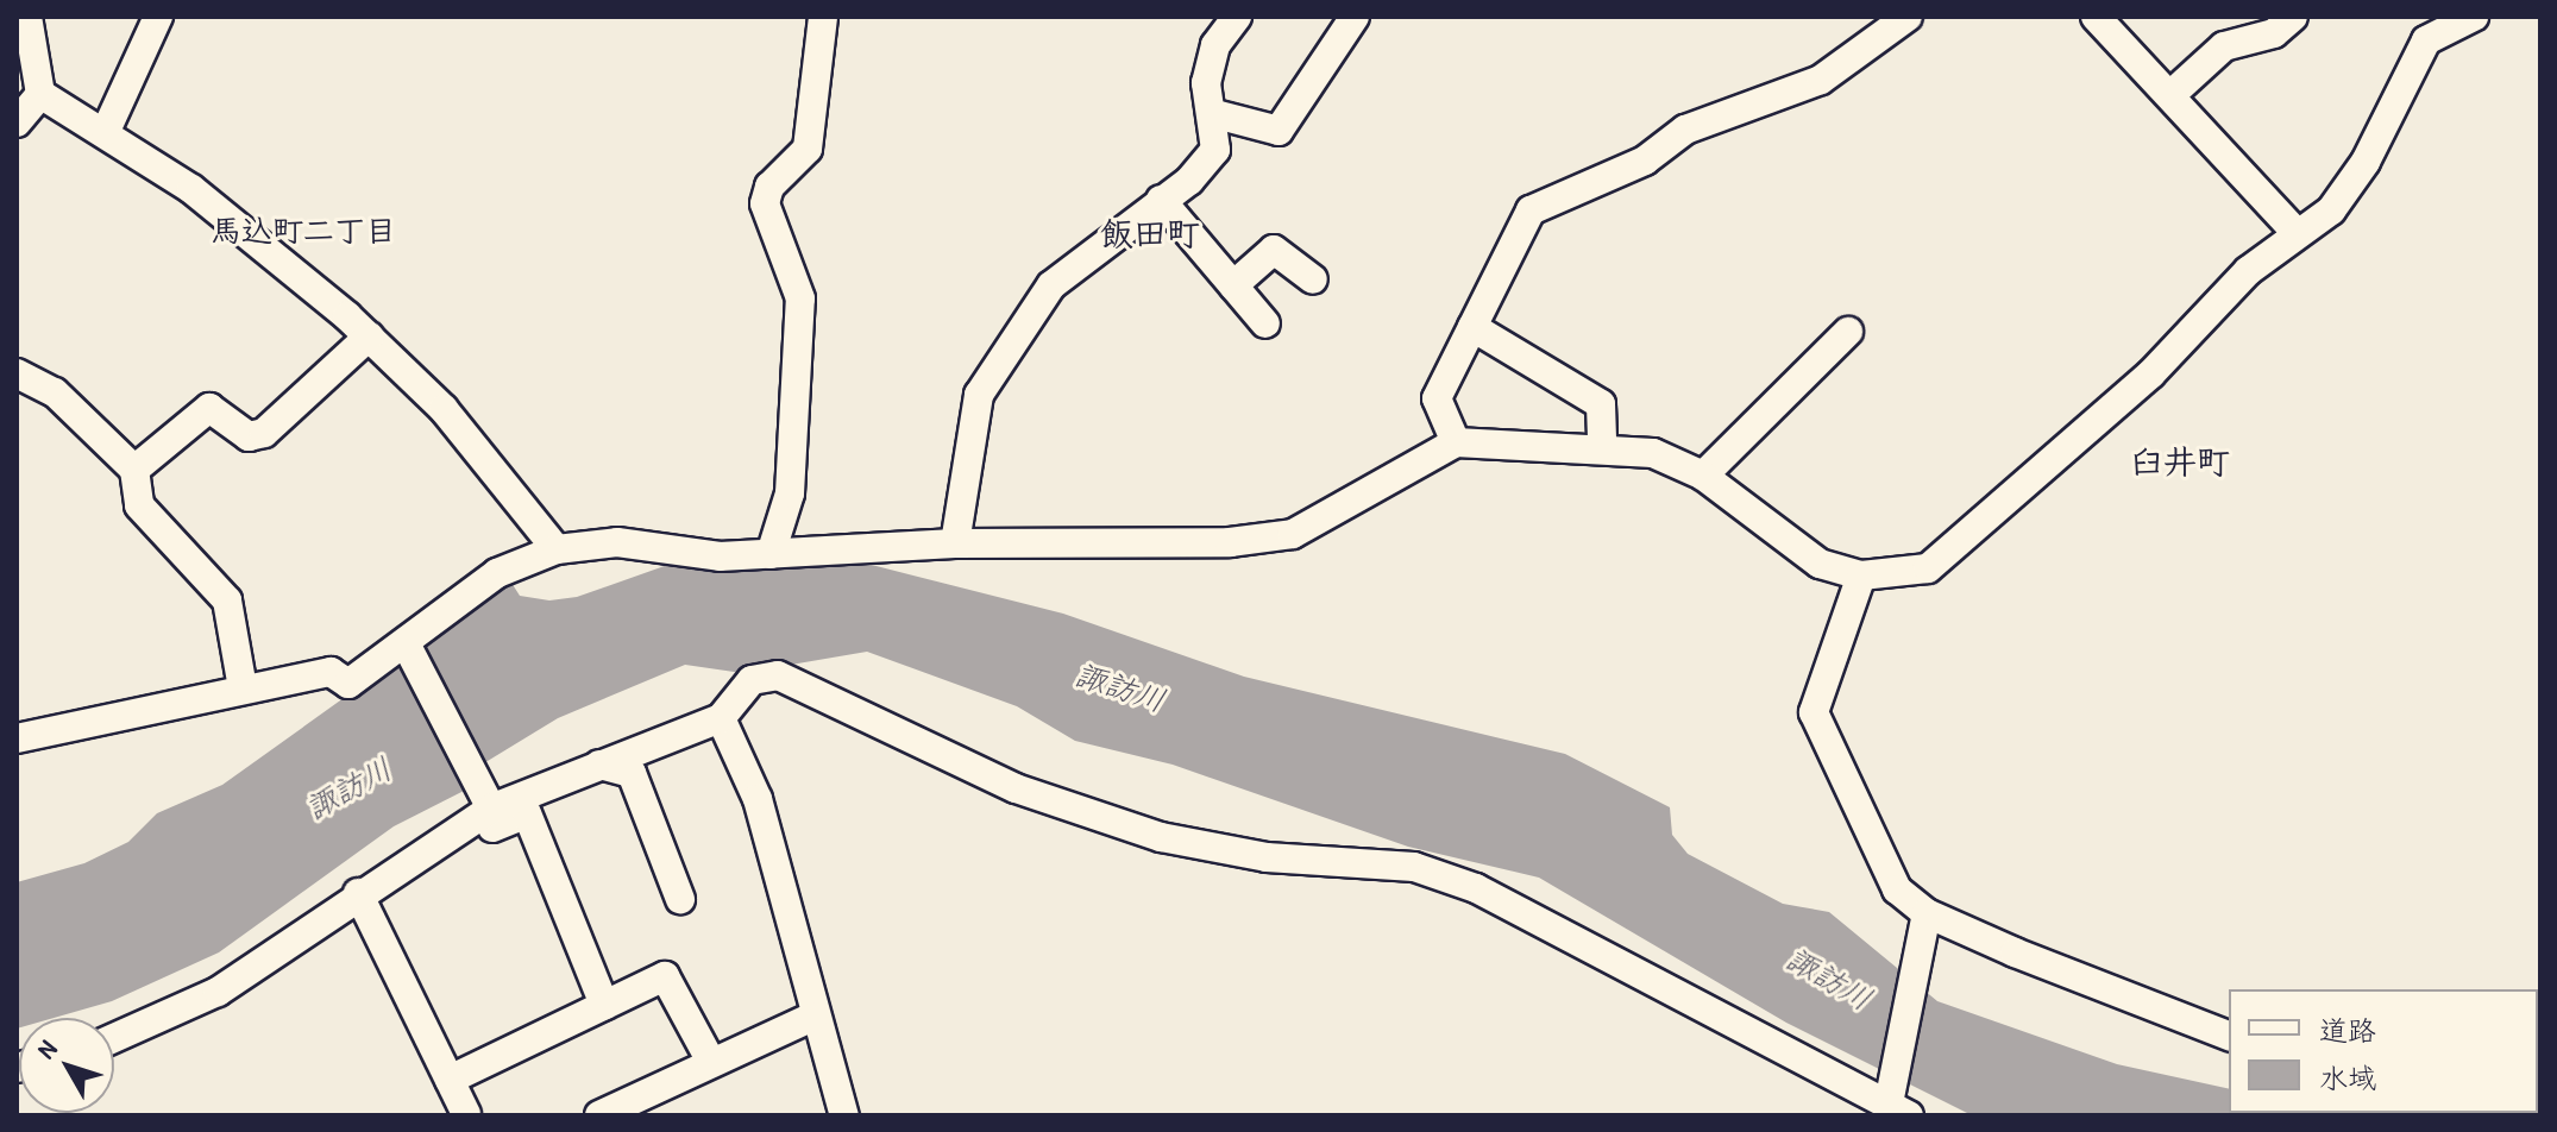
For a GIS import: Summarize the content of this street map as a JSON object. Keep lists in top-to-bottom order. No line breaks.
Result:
{"districts":["馬込町二丁目","飯田町","臼井町"],"water":["諏訪川"],"legend":["道路","水域"],"north":"top left"}
